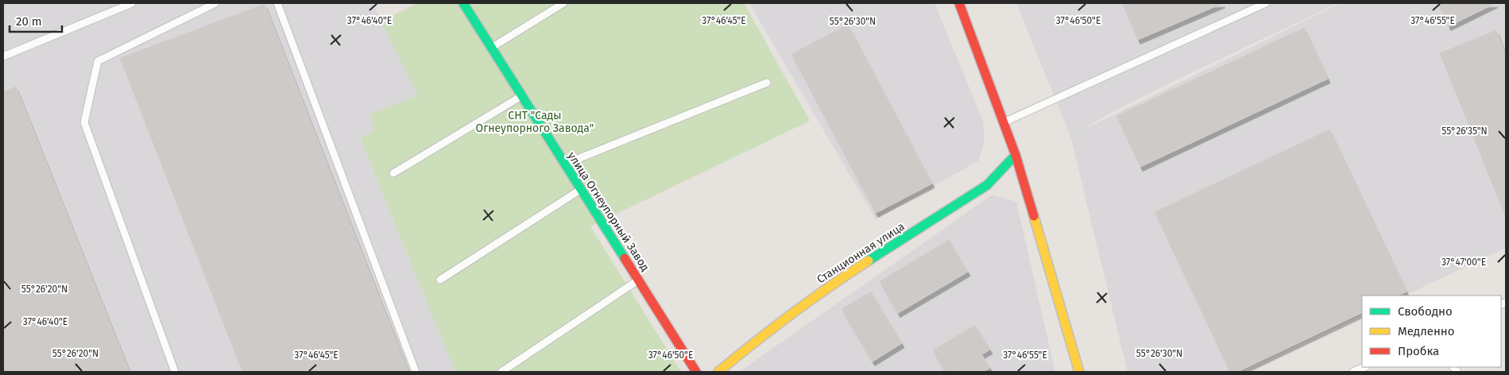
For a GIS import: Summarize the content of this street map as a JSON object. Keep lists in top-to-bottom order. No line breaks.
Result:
{"streets":{"street":["улица Огнеупорный Завод","Станционная улица"]},"parks":["СНТ \"Сады Огнеупорного Завода\""],"legend":["Свободно","Медленно","Пробка"],"scale_bar":"20 m","coordinates":["37°46'40\"E","37°46'45\"E","37°46'50\"E","37°46'55\"E","55°26'30\"N","55°26'35\"N","37°47'00\"E","55°26'20\"N"]}
